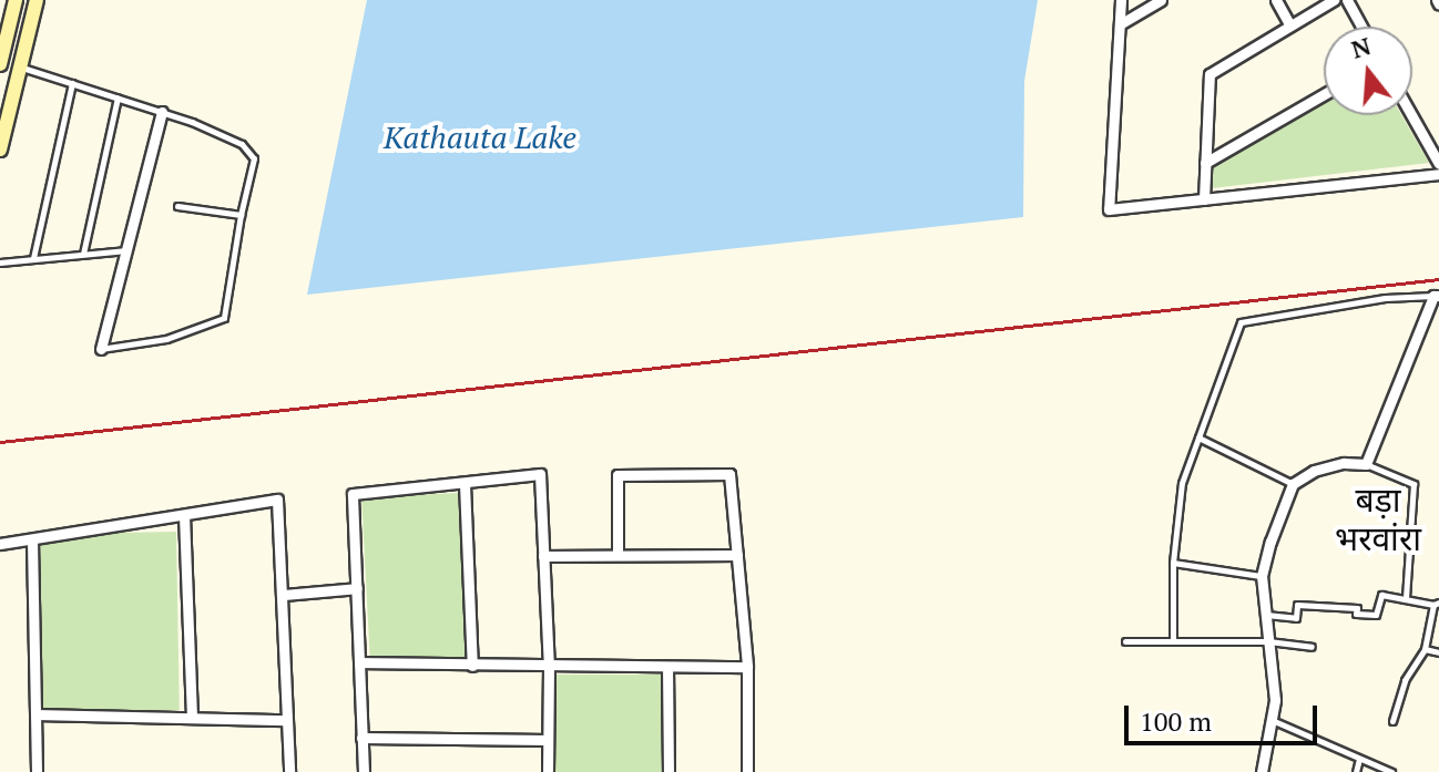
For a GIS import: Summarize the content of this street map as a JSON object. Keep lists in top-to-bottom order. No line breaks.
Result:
{"districts":["बड़ा भरवांरा"],"water":["Kathauta Lake"],"scale_bar":"100 m","north":"top"}
